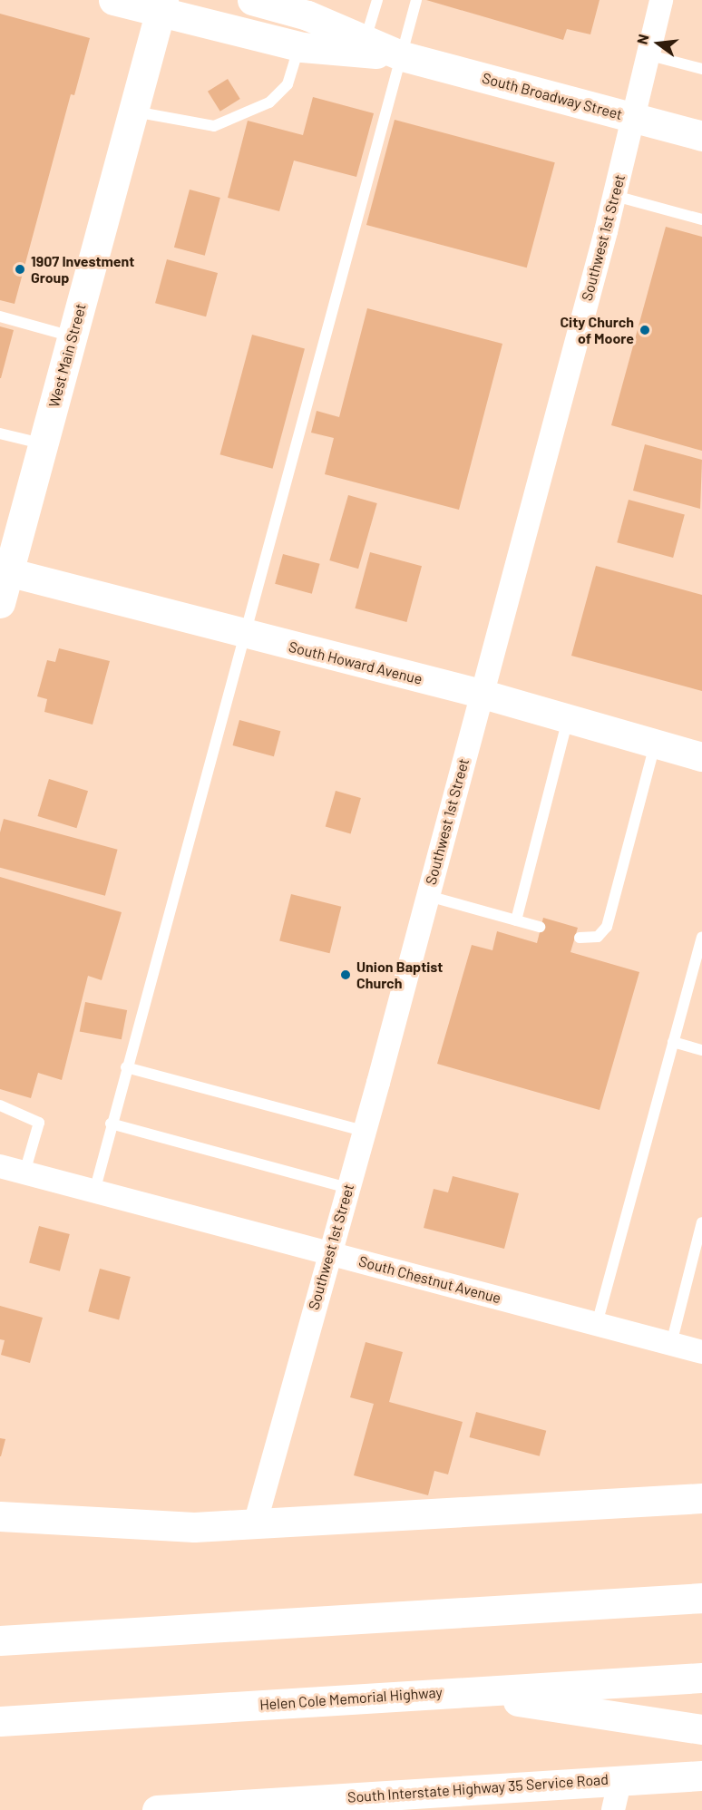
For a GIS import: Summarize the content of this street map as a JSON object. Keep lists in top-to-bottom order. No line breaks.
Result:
{"streets":{"main road":["South Broadway Street","West Main Street","Helen Cole Memorial Highway","South Interstate Highway 35 Service Road"],"street":["Southwest 1st Street","South Howard Avenue","South Chestnut Avenue"]},"crossings":[["South Broadway Street","Southwest 1st Street"],["South Broadway Street","West Main Street"],["Southwest 1st Street","South Howard Avenue"],["Southwest 1st Street","South Chestnut Avenue"],["West Main Street","South Howard Avenue"]],"places":["1907 Investment Group","City Church of Moore","Union Baptist Church"],"north":"left"}
